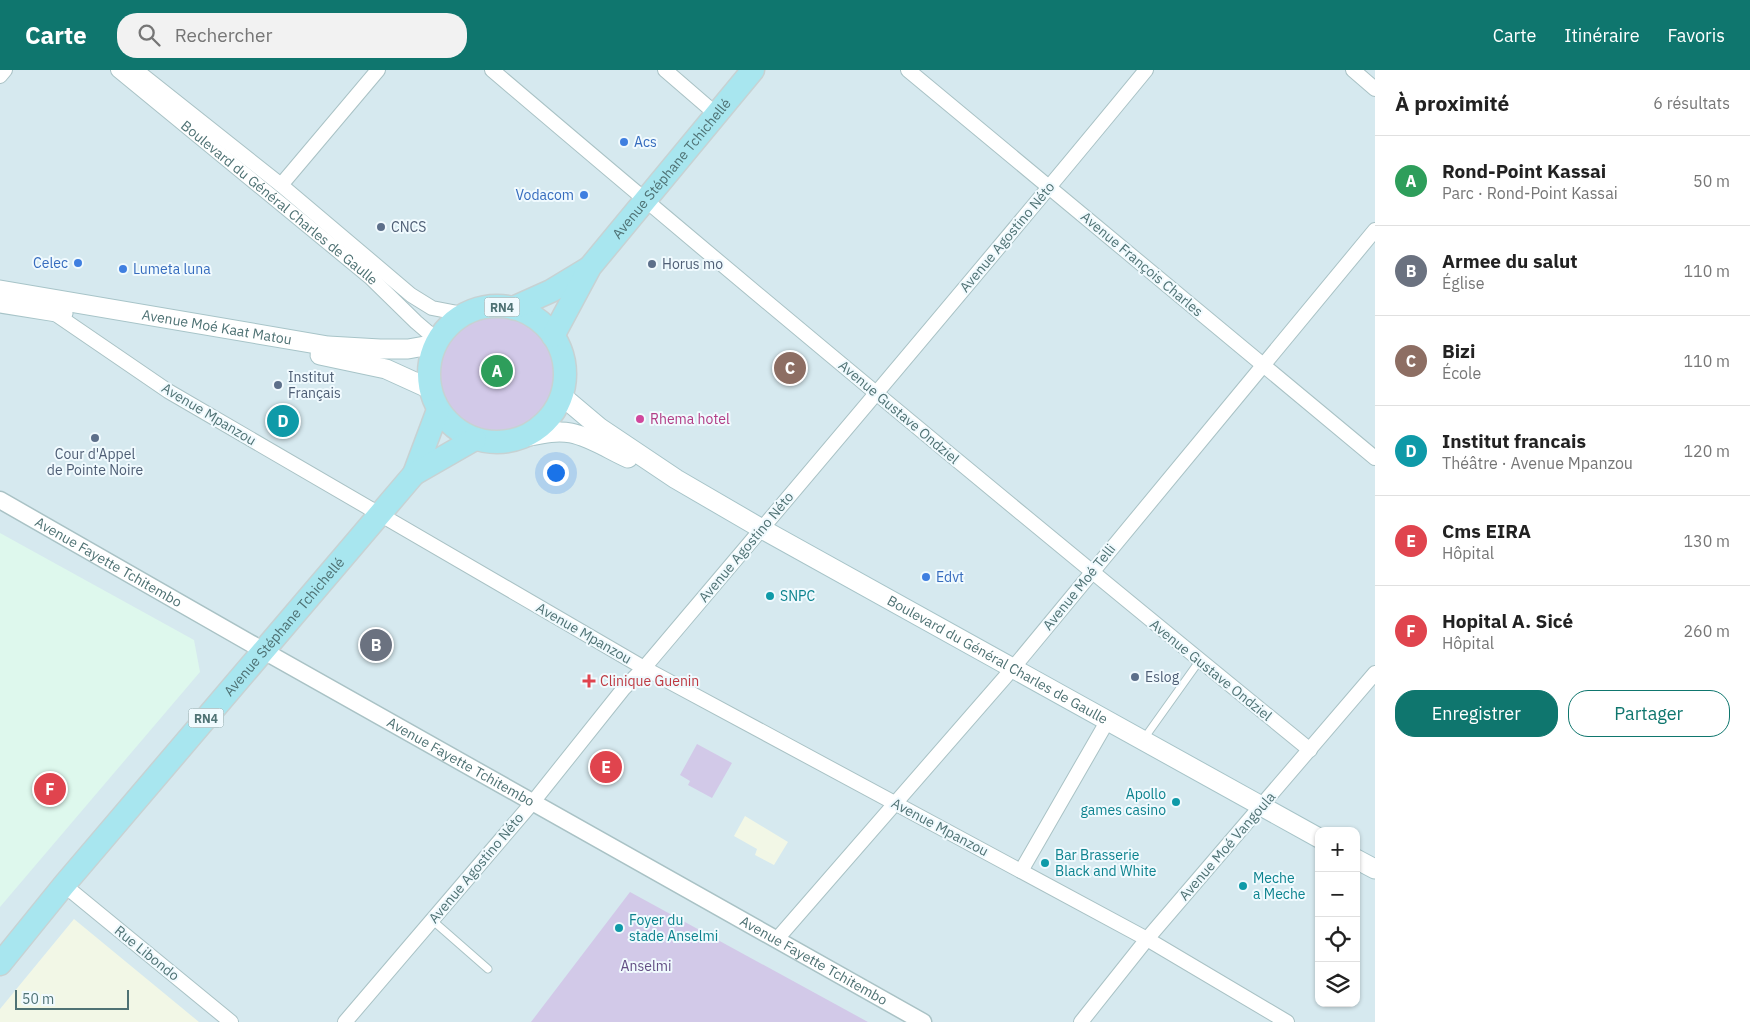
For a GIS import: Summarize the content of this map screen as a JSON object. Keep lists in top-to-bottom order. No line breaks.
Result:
{"streets":{"highway":["Avenue Stéphane Tchichellé","RN4"],"main road":["Boulevard du Général Charles de Gaulle","Avenue Moé Kaat Matou"],"street":["Avenue Agostino Néto","Avenue François Charles","Avenue Gustave Ondziel","Avenue Mpanzou","Avenue Fayette Tchitembo","Avenue Moé Telli","Avenue Moé Vangoula","Rue Libondo"]},"crossings":[["Avenue Stéphane Tchichellé","Boulevard du Général Charles de Gaulle"],["Avenue Stéphane Tchichellé","RN4"],["Avenue Stéphane Tchichellé","Avenue Moé Kaat Matou"],["Avenue Stéphane Tchichellé","Avenue Gustave Ondziel"],["Avenue Stéphane Tchichellé","Avenue Mpanzou"],["Avenue Stéphane Tchichellé","Avenue Fayette Tchitembo"],["Avenue Stéphane Tchichellé","Rue Libondo"],["Boulevard du Général Charles de Gaulle","Avenue Agostino Néto"],["Boulevard du Général Charles de Gaulle","RN4"],["Boulevard du Général Charles de Gaulle","Avenue Moé Kaat Matou"],["Boulevard du Général Charles de Gaulle","Avenue Moé Telli"],["Boulevard du Général Charles de Gaulle","Avenue Moé Vangoula"],["Avenue Agostino Néto","Avenue François Charles"],["Avenue Agostino Néto","Avenue Gustave Ondziel"],["Avenue Agostino Néto","Avenue Mpanzou"],["Avenue Agostino Néto","Avenue Fayette Tchitembo"],["Avenue François Charles","Avenue Moé Telli"],["RN4","Avenue Moé Kaat Matou"],["Avenue Moé Kaat Matou","Avenue Mpanzou"],["Avenue Gustave Ondziel","Avenue Moé Telli"],["Avenue Gustave Ondziel","Avenue Moé Vangoula"],["Avenue Mpanzou","Avenue Moé Telli"],["Avenue Mpanzou","Avenue Moé Vangoula"],["Avenue Fayette Tchitembo","Avenue Moé Telli"]],"parks":["Anselmi"],"places":{"other":["Acs","Vodacom","CNCS","Celec","Horus mo","Lumeta luna","Institut Français","Rhema hotel","Cour d'Appel de Pointe Noire","Edvt","SNPC","Eslog","Apollo games casino","Bar Brasserie Black and White","Meche a Meche","Foyer du stade Anselmi"],"health":["Clinique Guenin"]},"scale_bar":"50 m","page":{"header":"Carte","search":"Rechercher","nav":["Carte","Itinéraire","Favoris"],"heading":["À proximité","6 résultats"],"list":[{"mark":"A","name":"Rond-Point Kassai","note":"Parc · Rond-Point Kassai","value":"50 m"},{"mark":"B","name":"Armee du salut","note":"Église","value":"110 m"},{"mark":"C","name":"Bizi","note":"École","value":"110 m"},{"mark":"D","name":"Institut francais","note":"Théâtre · Avenue Mpanzou","value":"120 m"},{"mark":"E","name":"Cms EIRA","note":"Hôpital","value":"130 m"},{"mark":"F","name":"Hopital A. Sicé","note":"Hôpital","value":"260 m"}],"pins":["C","A","D","B","E","F"],"buttons":["Enregistrer","Partager"],"map_buttons":["+","−"],"scale":"50 m"}}
